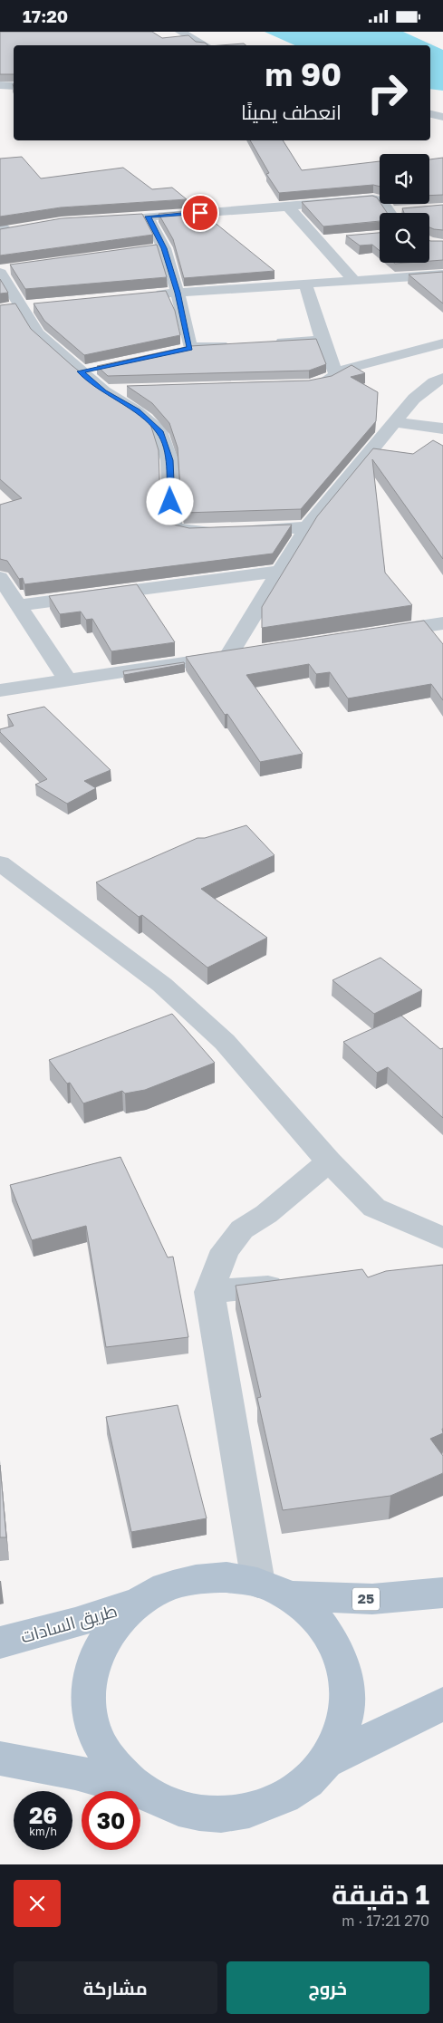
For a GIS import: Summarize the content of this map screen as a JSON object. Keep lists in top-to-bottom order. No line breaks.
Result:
{"streets":{"main road":["25","طريق السادات"]},"page":{"status":"17:20","turn":["90 m","انعطف يمينًا"],"speed":"26 km/h","limit":"30","heading":["1 دقيقة","270 m · 17:21"],"buttons":["خروج","مشاركة"]}}
